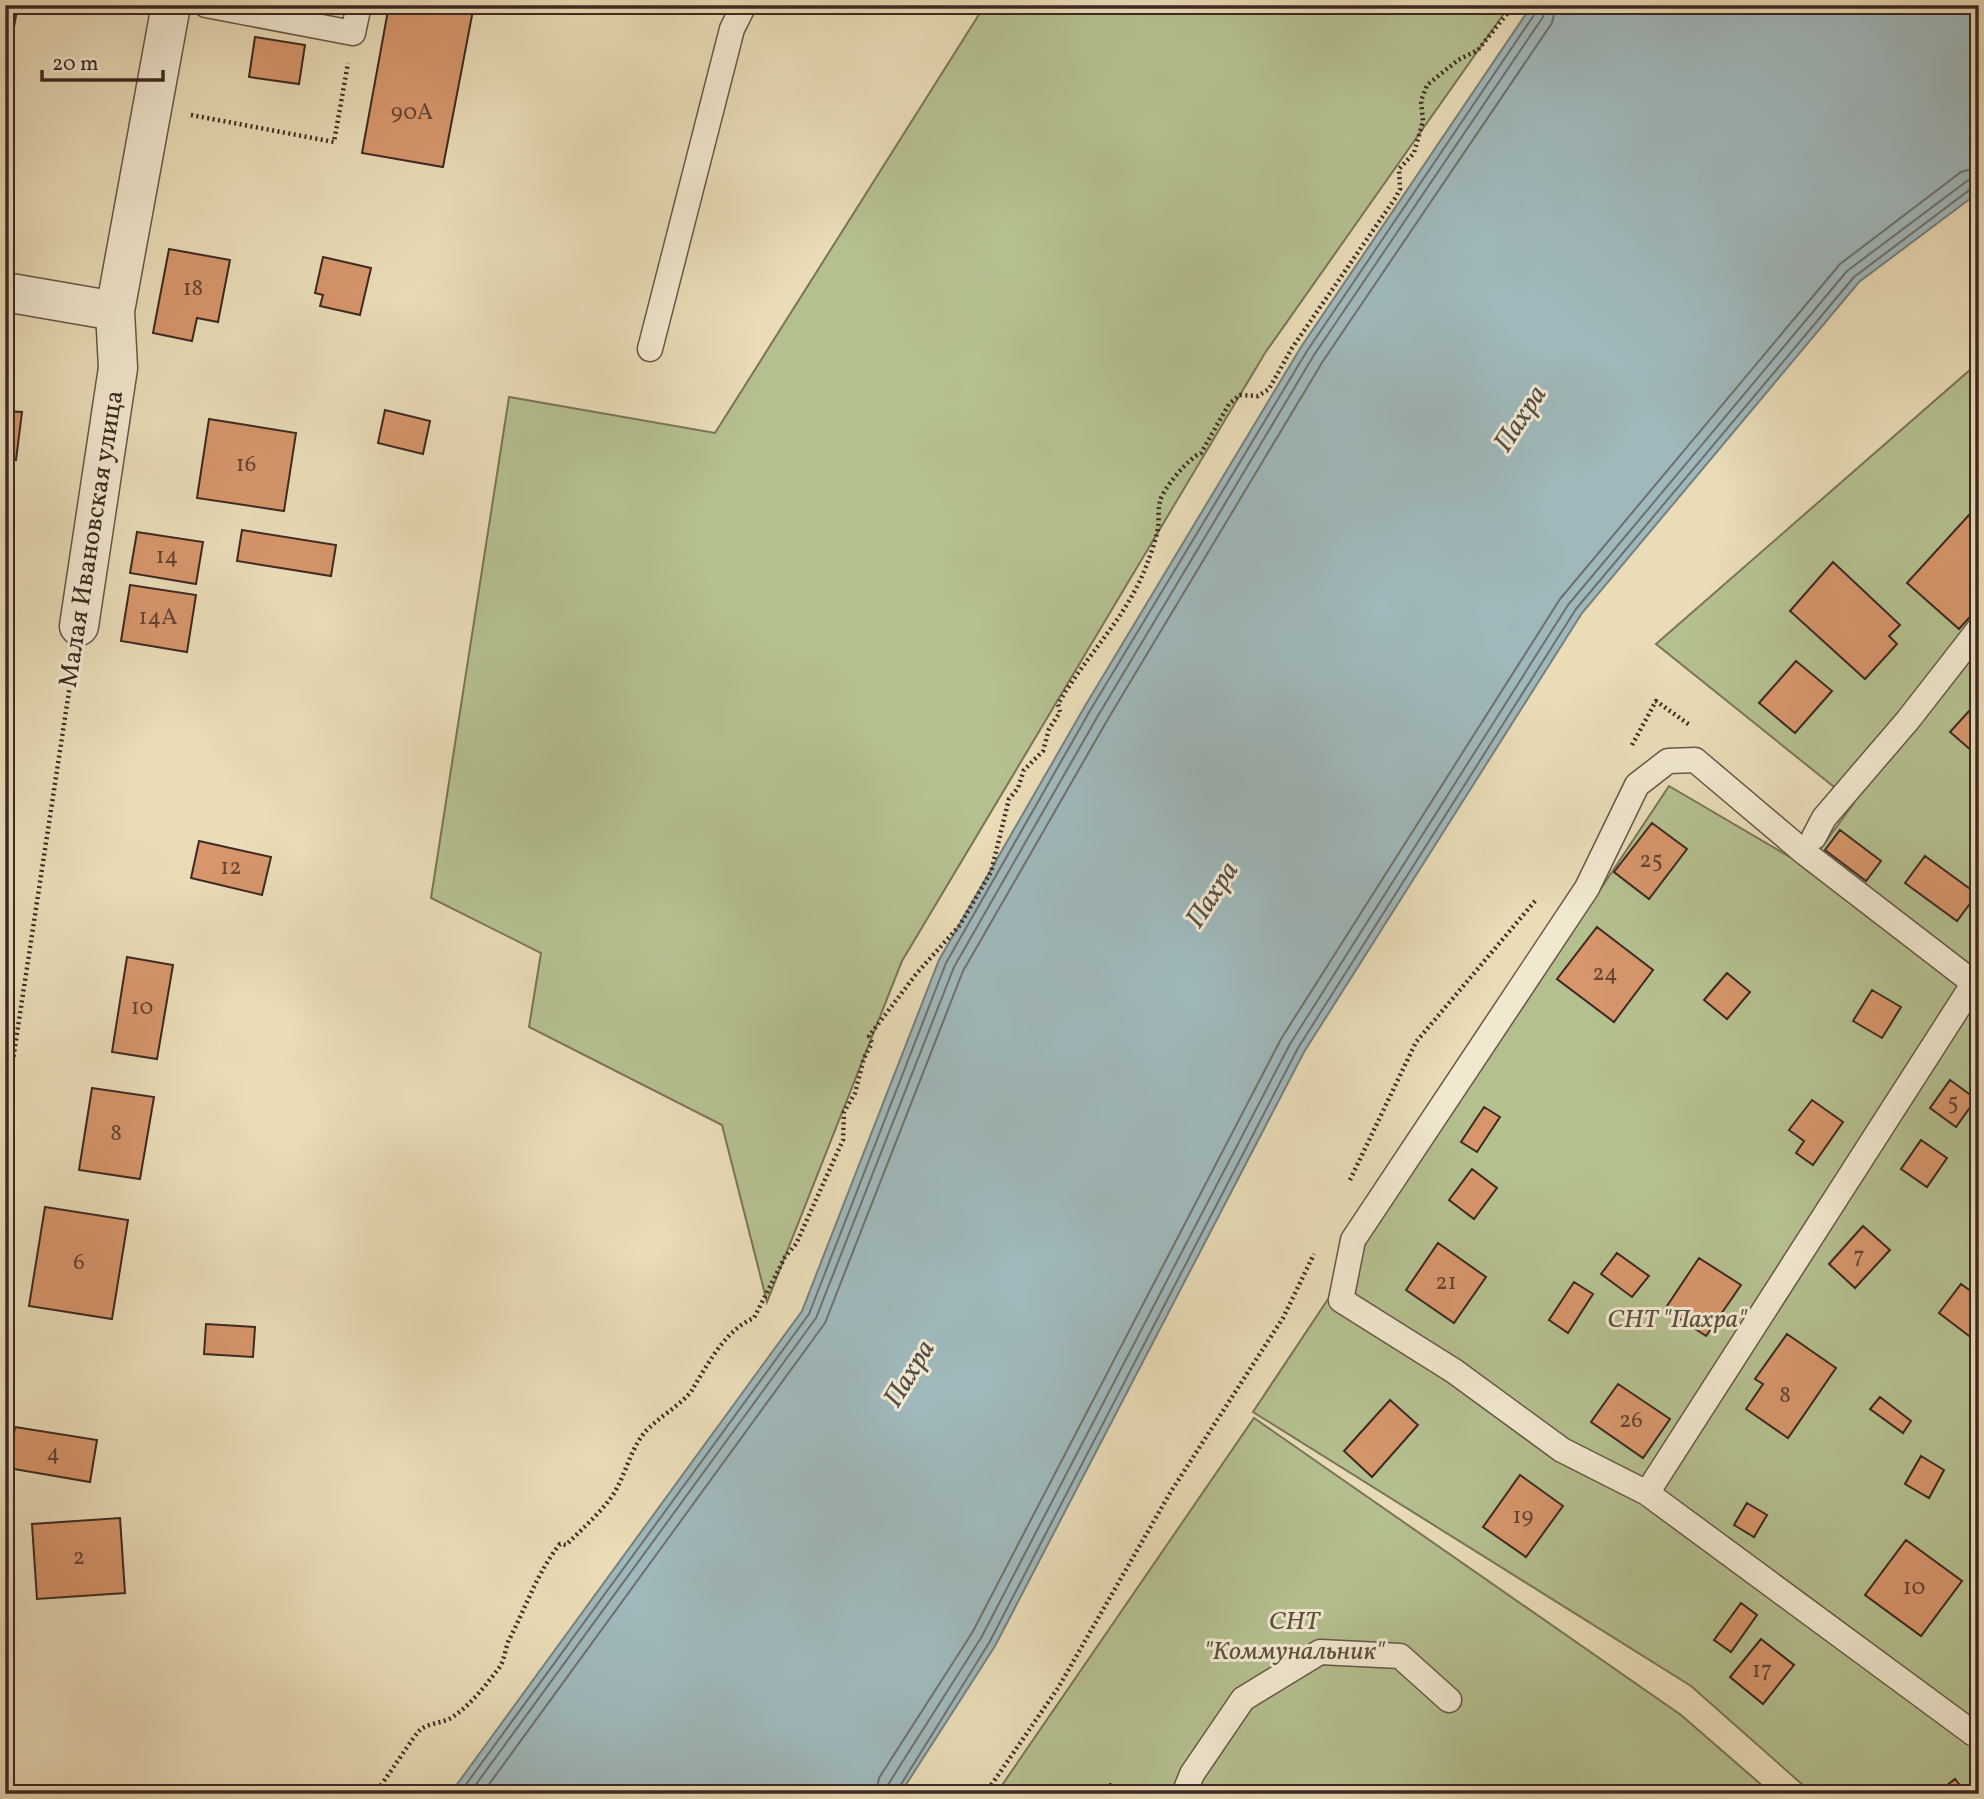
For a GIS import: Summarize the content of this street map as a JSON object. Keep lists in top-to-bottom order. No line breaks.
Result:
{"streets":{"street":["Малая Ивановская улица"]},"water":["Пахра"],"parks":["СНТ \"Пахра\"","СНТ \"Коммунальник\""],"house_numbers":["90А","18","16","14","14А","25","12","24","10","5","8","7","6","21","8","26","4","19","2","10","17"],"scale_bar":"20 m"}
